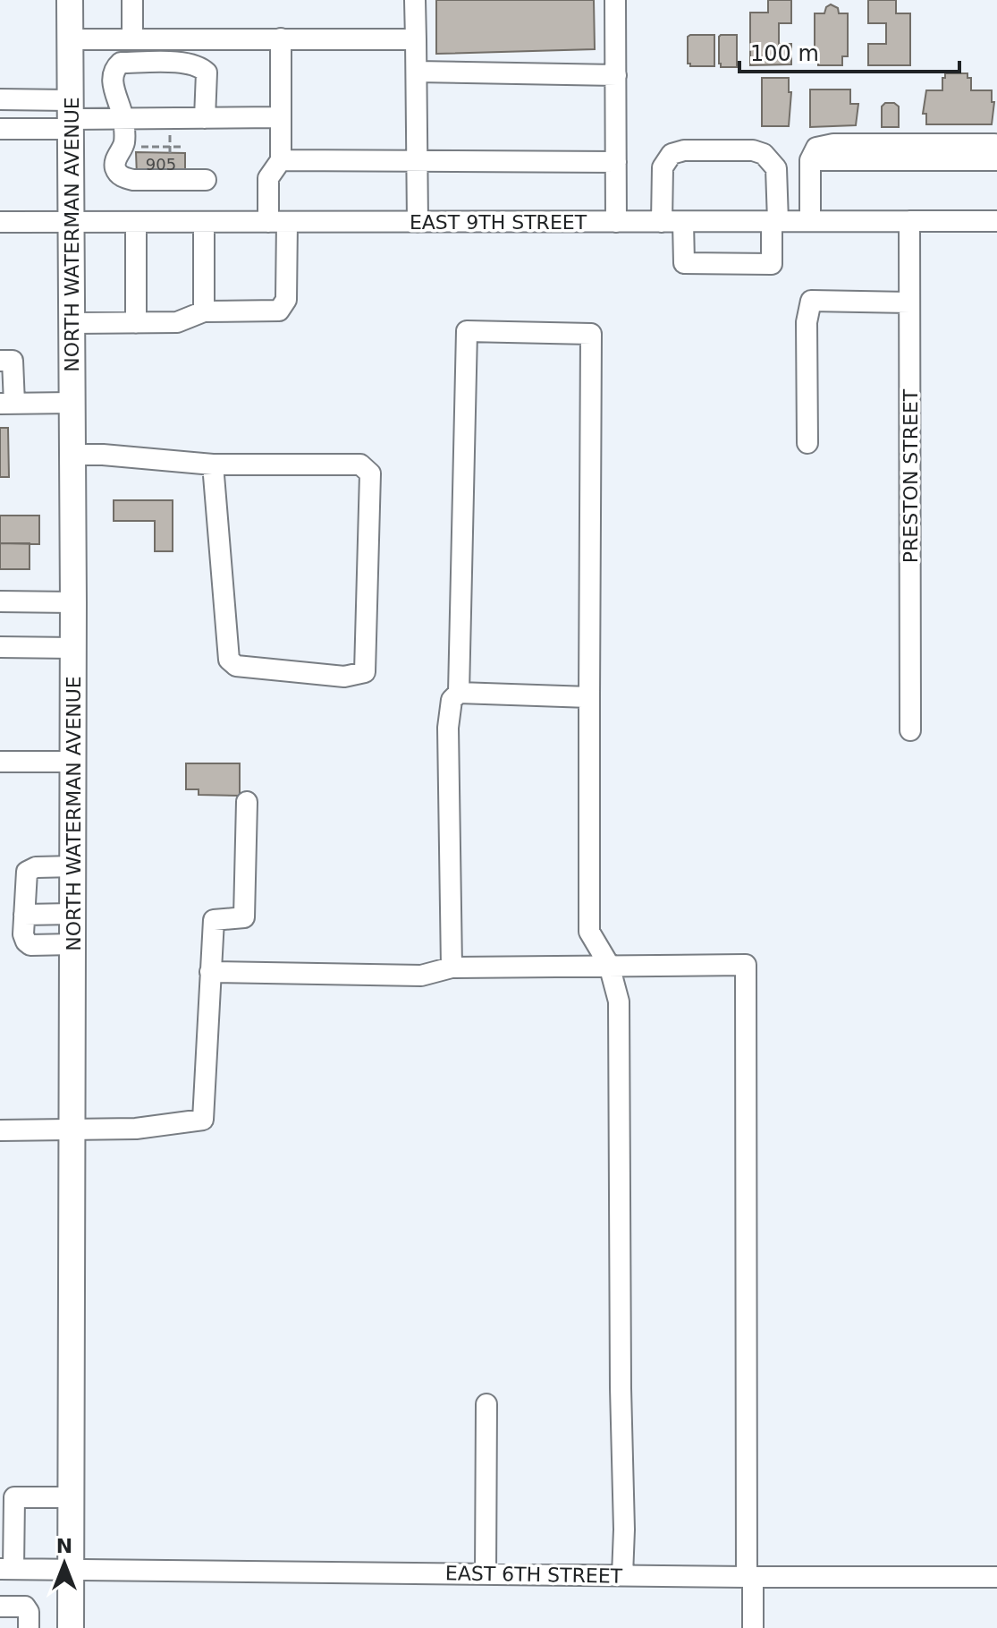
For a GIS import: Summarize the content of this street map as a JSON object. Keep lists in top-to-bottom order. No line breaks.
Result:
{"streets":{"main road":["NORTH WATERMAN AVENUE"],"street":["EAST 9TH STREET","PRESTON STREET","EAST 6TH STREET"]},"crossings":[["EAST 9TH STREET","NORTH WATERMAN AVENUE"],["EAST 9TH STREET","PRESTON STREET"],["NORTH WATERMAN AVENUE","EAST 6TH STREET"]],"house_numbers":["905"],"scale_bar":"100 m","north":"top"}
